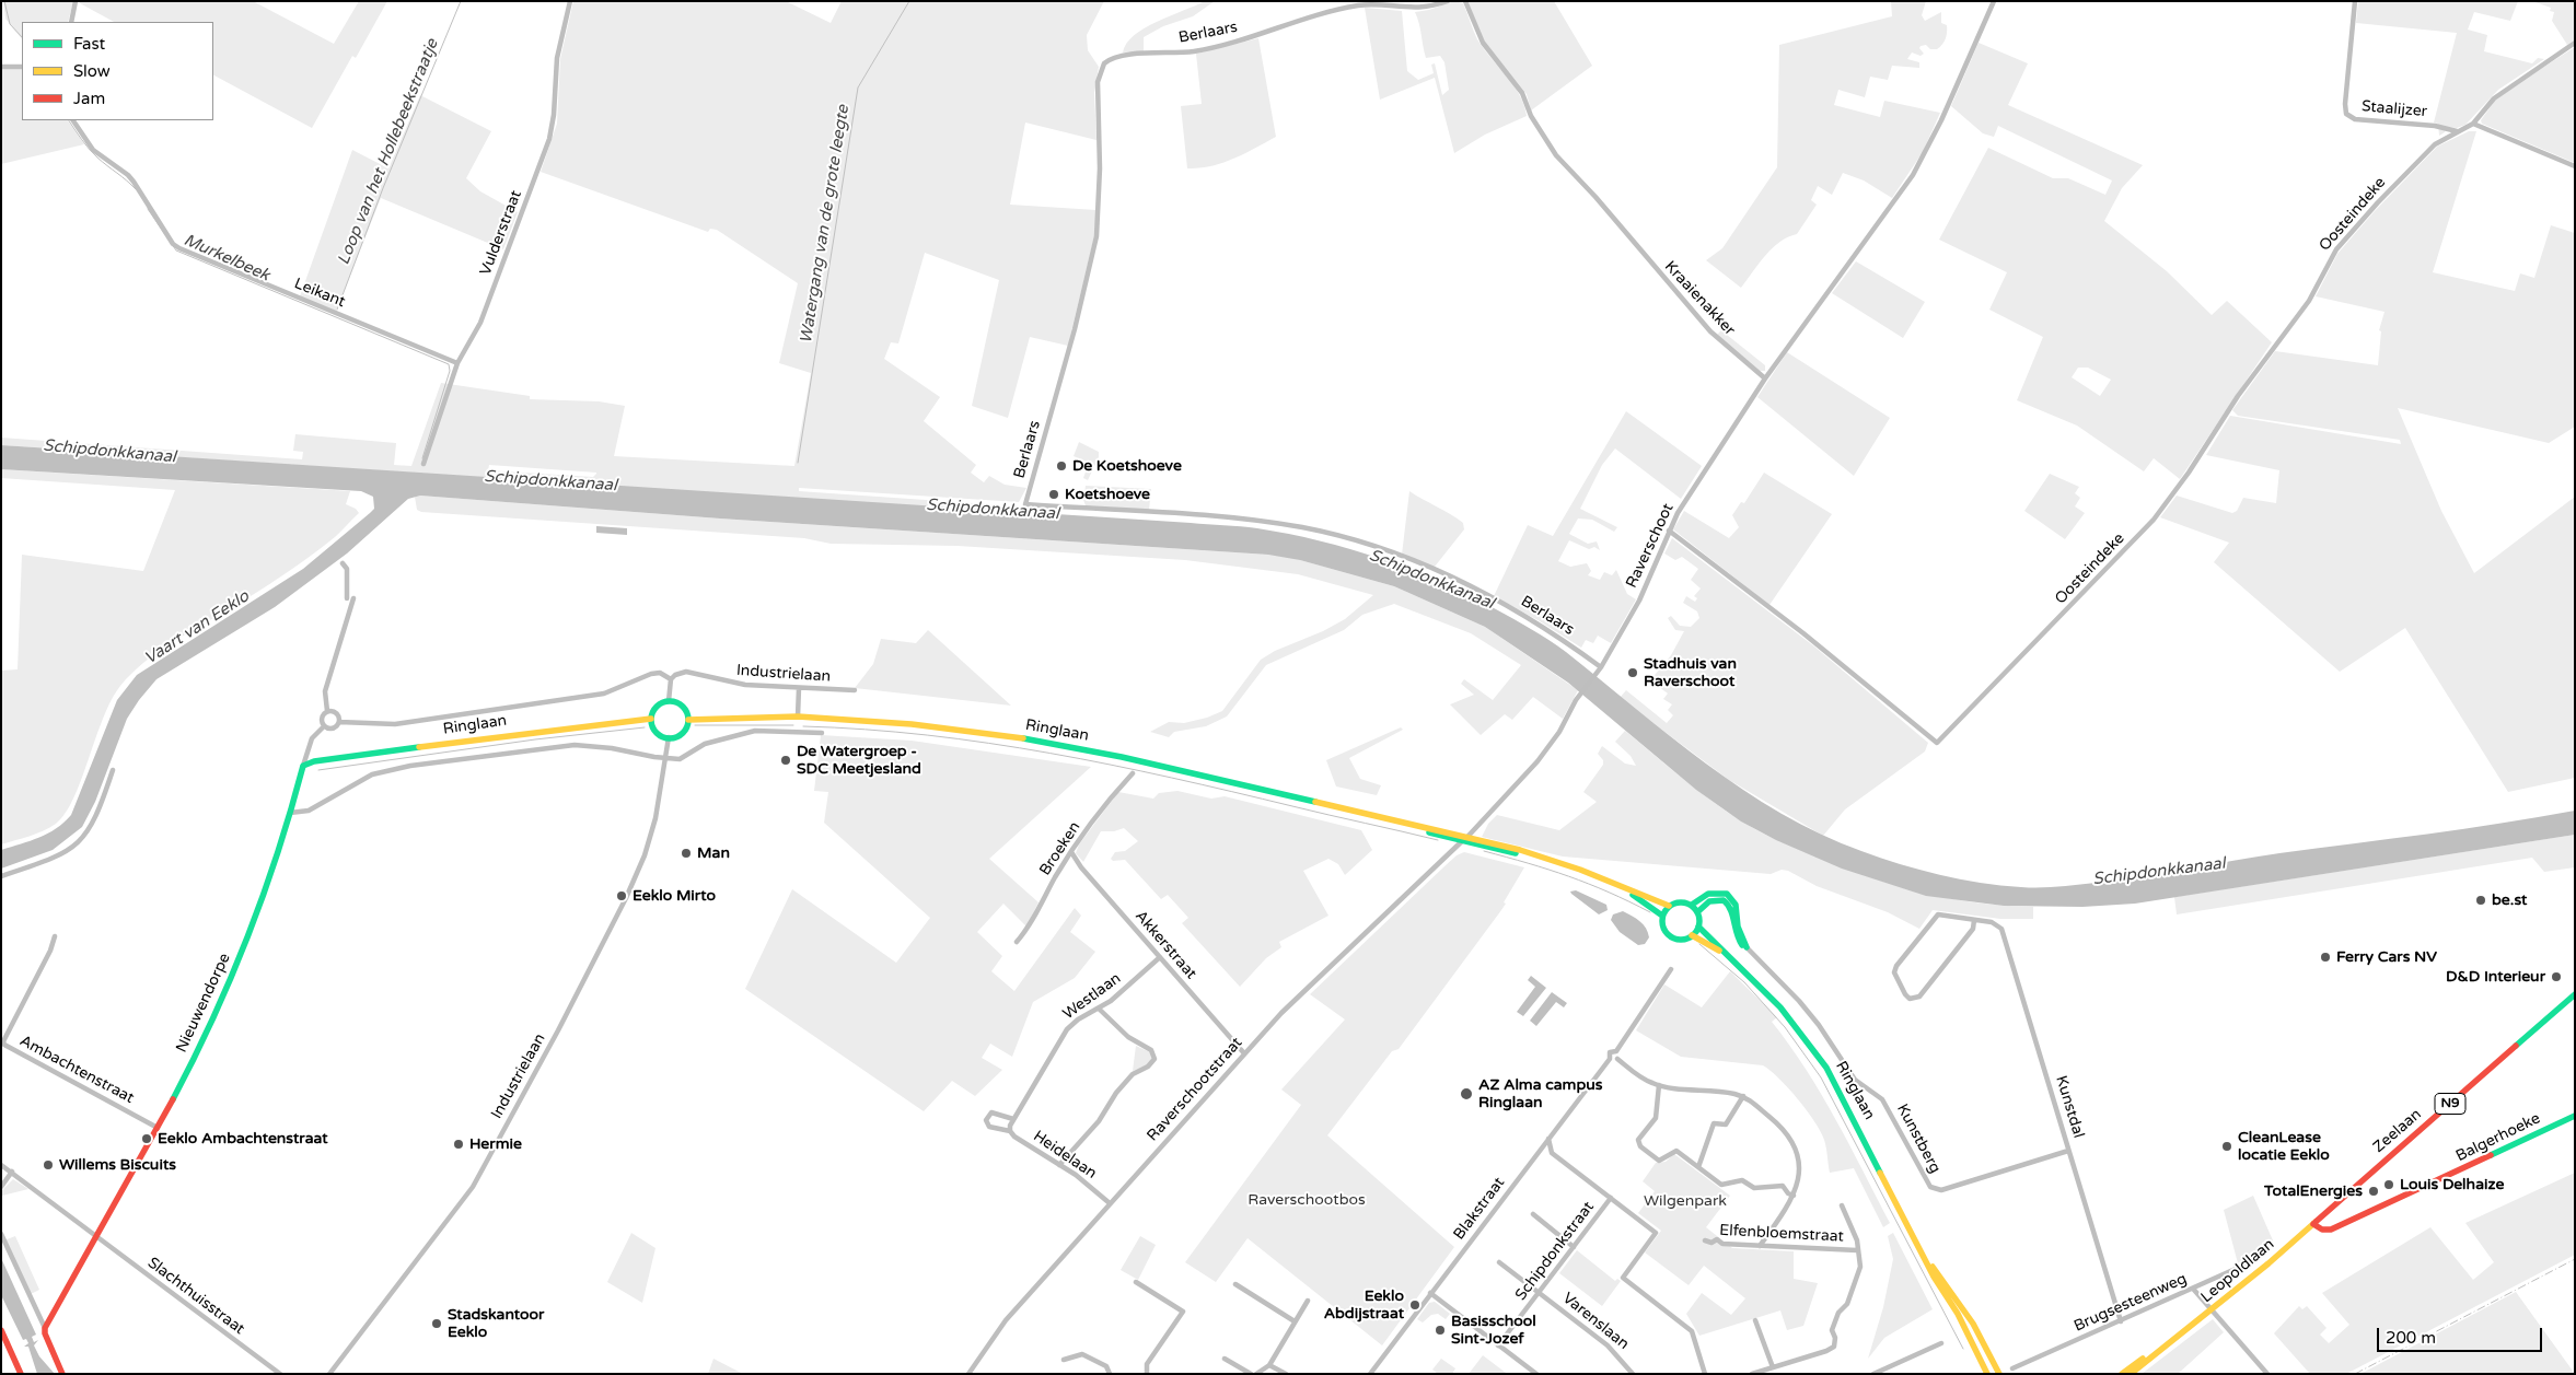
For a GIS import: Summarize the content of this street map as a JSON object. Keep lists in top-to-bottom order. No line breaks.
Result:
{"streets":{"main road":["Ringlaan","Nieuwendorpe","N9","Zeelaan","Balgerhoeke","Leopoldlaan"],"street":["Berlaars","Staalijzer","Oosteindeke","Vulderstraat","Leikant","Kraaienakker","Raverschoot","Industrielaan","Broeken","Akkerstraat","Westlaan","Ambachtenstraat","Raverschootstraat","Kunstdal","Kunstberg","Heidelaan","Blakstraat","Elfenbloemstraat","Schipdonkstraat","Slachthuisstraat","Brugsesteenweg","Varenslaan"]},"crossings":[["Berlaars","Raverschoot"],["Staalijzer","Oosteindeke"],["Oosteindeke","Raverschoot"],["Vulderstraat","Leikant"],["Kraaienakker","Raverschoot"],["Raverschoot","Raverschootstraat"],["Industrielaan","Ringlaan"],["Ringlaan","Nieuwendorpe"],["Ringlaan","Raverschootstraat"],["Broeken","Akkerstraat"],["Akkerstraat","Westlaan"],["Akkerstraat","Raverschootstraat"],["Westlaan","Heidelaan"],["Nieuwendorpe","Ambachtenstraat"],["Nieuwendorpe","Slachthuisstraat"],["Raverschootstraat","Heidelaan"],["Kunstdal","Kunstberg"],["Kunstdal","Brugsesteenweg"],["Zeelaan","Balgerhoeke"],["Zeelaan","Leopoldlaan"],["Balgerhoeke","Leopoldlaan"],["Schipdonkstraat","Varenslaan"]],"water":["Loop van het Hollebeekstraatje","Watergang van de grote leegte","Murkelbeek","Schipdonkkanaal","Vaart van Eeklo"],"parks":["Raverschootbos","Wilgenpark"],"places":["De Koetshoeve","Koetshoeve","Stadhuis van Raverschoot","De Watergroep - SDC Meetjesland","Man","Eeklo Mirto","be.st","Ferry Cars NV","D&D Interieur","AZ Alma campus Ringlaan","Eeklo Ambachtenstraat","Hermie","CleanLease locatie Eeklo","Willems Biscuits","Louis Delhaize","TotalEnergies","Eeklo Abdijstraat","Stadskantoor Eeklo","Basisschool Sint-Jozef"],"legend":["Fast","Slow","Jam"],"scale_bar":"200 m"}
